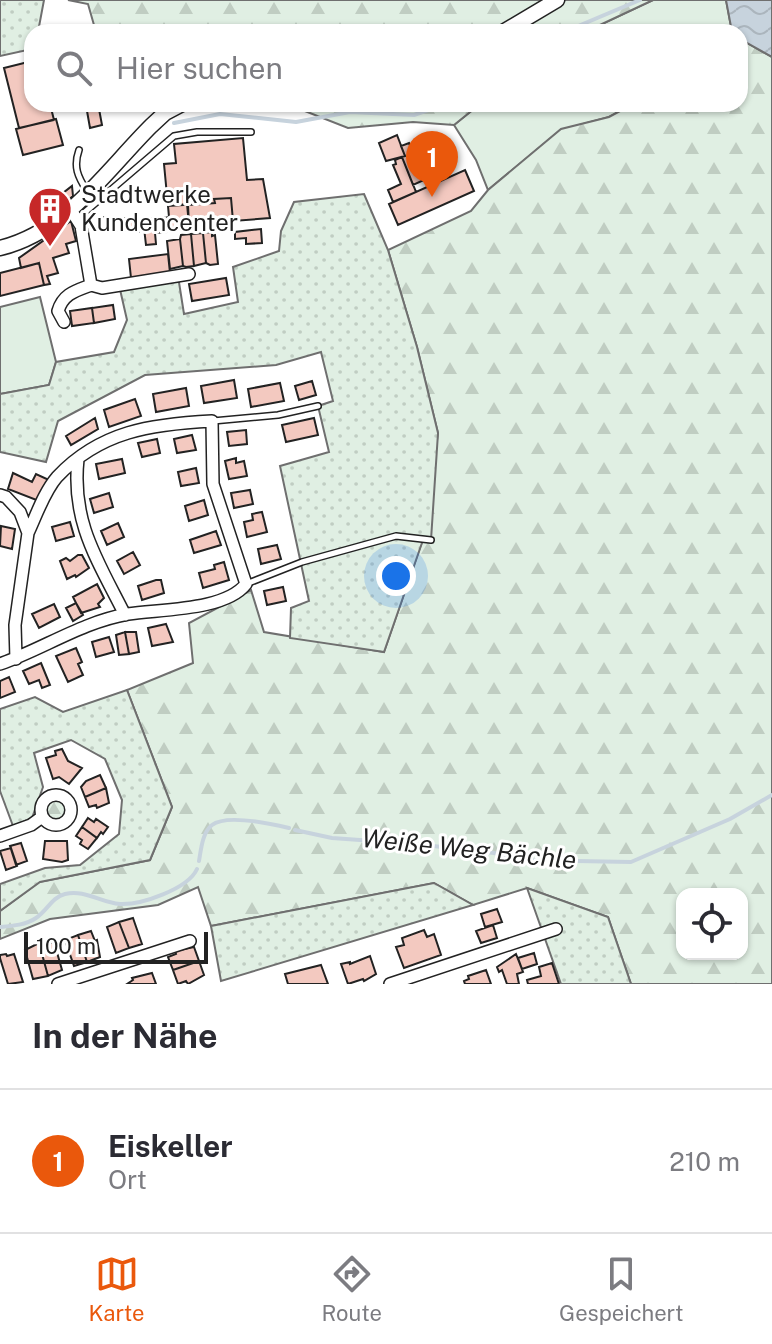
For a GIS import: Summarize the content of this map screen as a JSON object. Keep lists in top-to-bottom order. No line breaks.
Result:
{"water":["Weiße Weg Bächle"],"places":{"building":["Stadtwerke Kundencenter"]},"scale_bar":"100 m","page":{"search":"Hier suchen","pins":"1","scale":"100 m","heading":"In der Nähe","list":[{"mark":"1","name":"Eiskeller","note":"Ort","value":"210 m"}],"nav":["Karte","Route","Gespeichert"]}}
